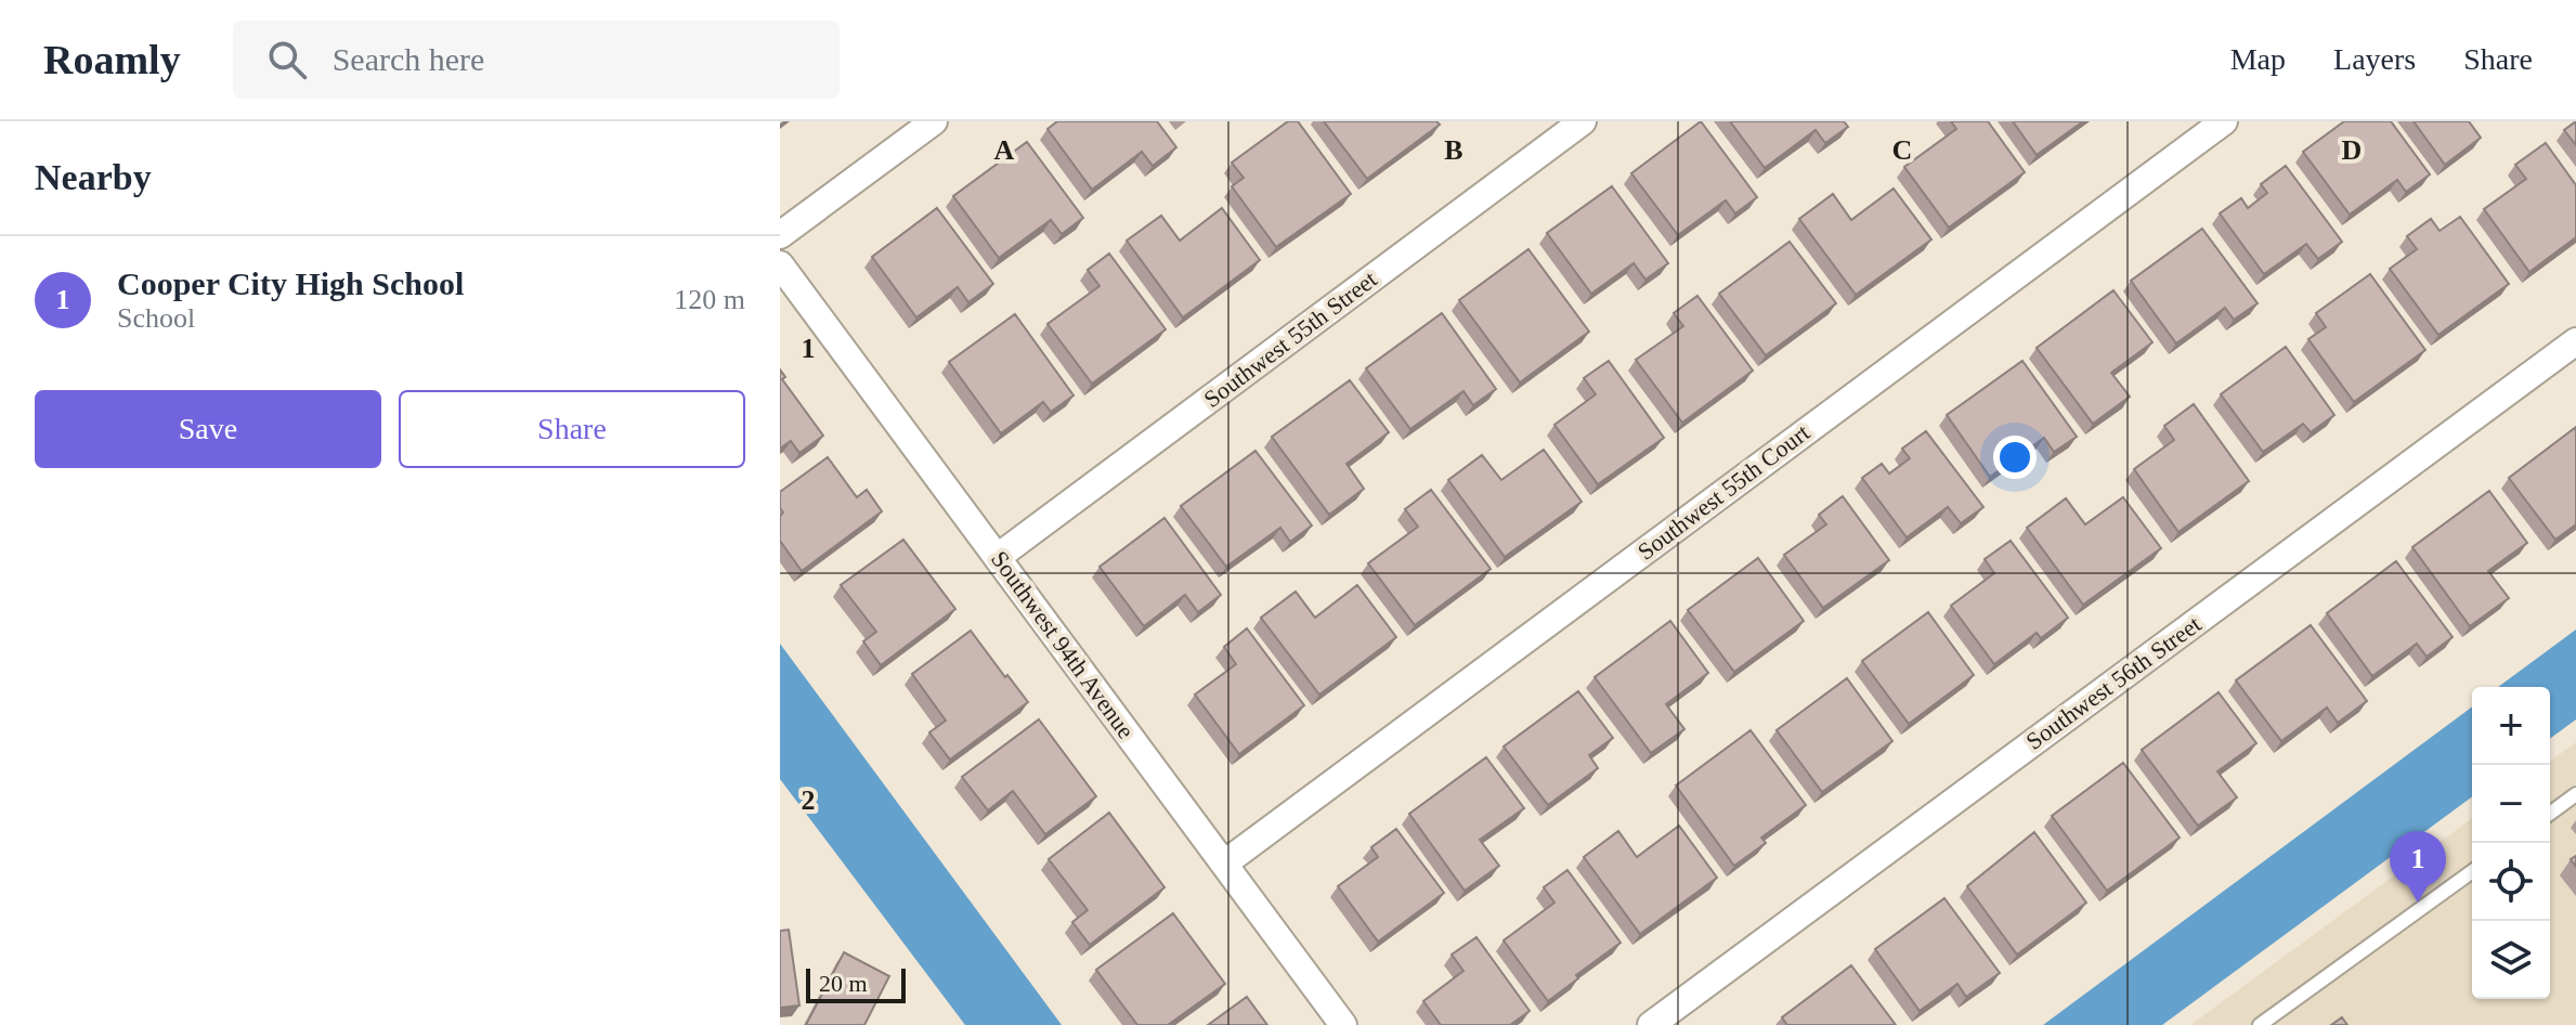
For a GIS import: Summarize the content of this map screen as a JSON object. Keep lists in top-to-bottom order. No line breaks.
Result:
{"streets":{"street":["Southwest 55th Street","Southwest 55th Court","Southwest 94th Avenue","Southwest 56th Street"]},"crossings":[["Southwest 55th Street","Southwest 94th Avenue"],["Southwest 55th Court","Southwest 94th Avenue"]],"scale_bar":"20 m","page":{"header":"Roamly","search":"Search here","nav":["Map","Layers","Share"],"heading":"Nearby","list":[{"mark":"1","name":"Cooper City High School","note":"School","value":"120 m"}],"buttons":["Save","Share"],"map_buttons":["+","−"],"pins":"1","scale":"20 m"},"grid":{"columns":["A","B","C","D"],"rows":["1","2"]}}
